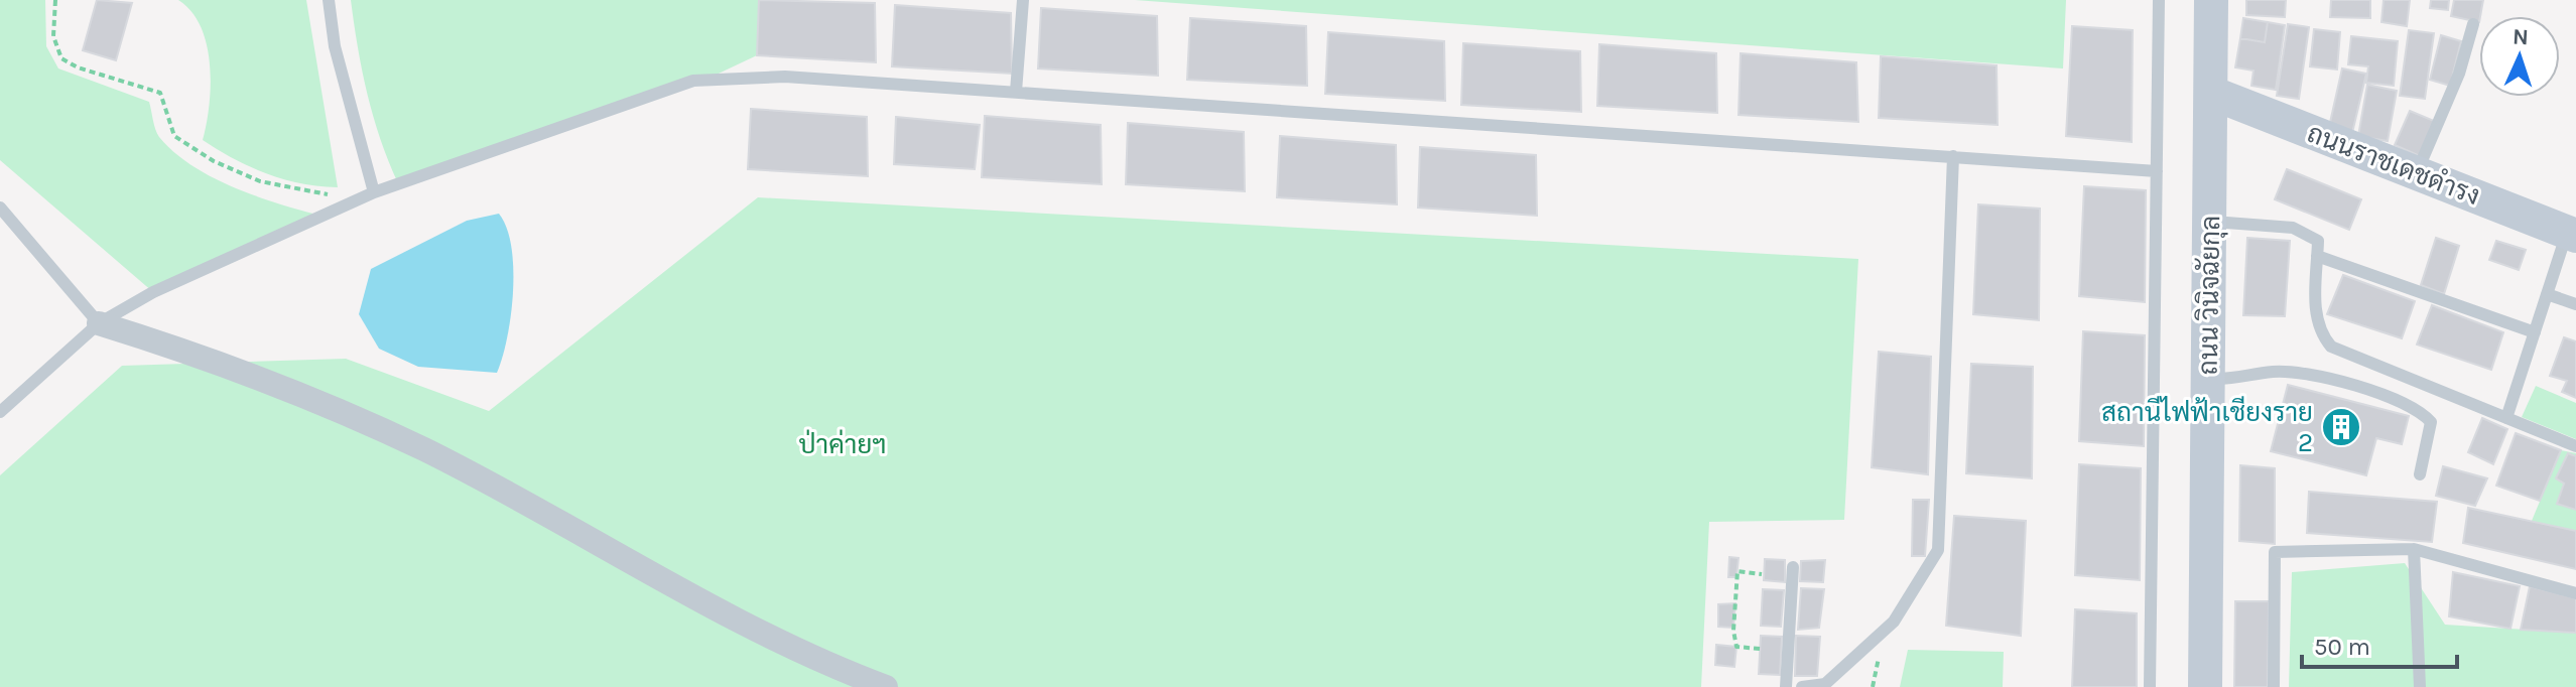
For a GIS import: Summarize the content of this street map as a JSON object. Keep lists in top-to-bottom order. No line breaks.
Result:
{"streets":{"street":["ถนนราชเดชดำรง","ถนน วินิจฉัยกุล"]},"crossings":[["ถนนราชเดชดำรง","ถนน วินิจฉัยกุล"]],"parks":["ป่าค่ายฯ"],"places":{"building":["สถานีไฟฟ้าเชียงราย 2"]},"scale_bar":"50 m","north":"top"}
